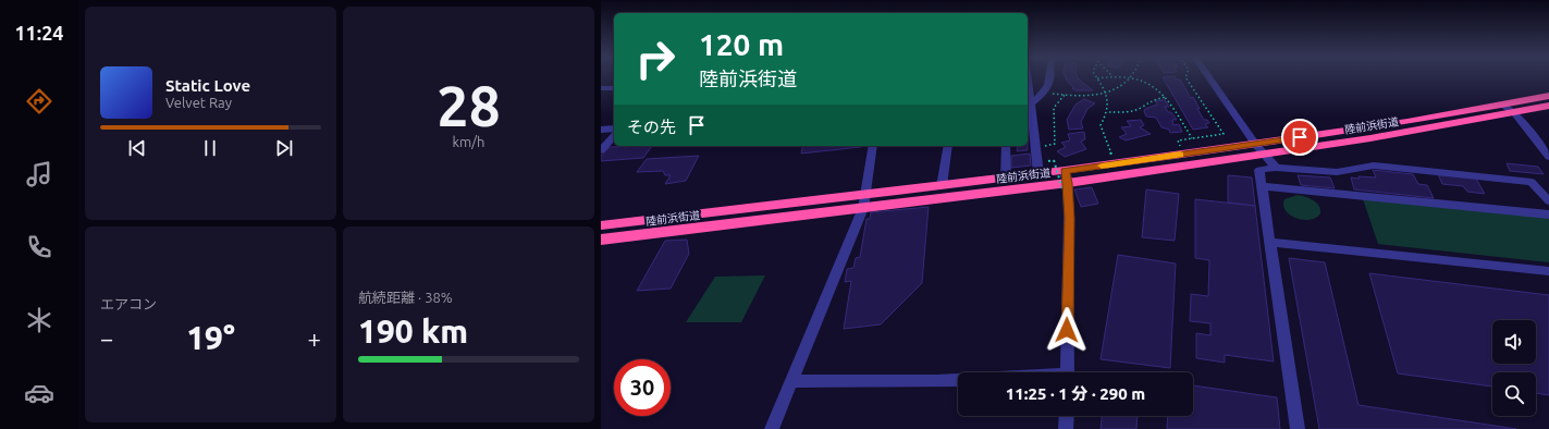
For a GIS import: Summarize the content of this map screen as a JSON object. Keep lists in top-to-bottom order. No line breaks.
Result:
{"streets":{"highway":["陸前浜街道"]},"page":{"tabs":"11:24","tile":[["28","km/h"],"エアコン",["航続距離 · 38%","190 km"]],"turn":["120 m","陸前浜街道"],"song":["Static Love","Velvet Ray"],"then":"その先","heat":["−","19°","+"],"limit":"30","trip":"11:25 · 1 分 · 290 m"}}
